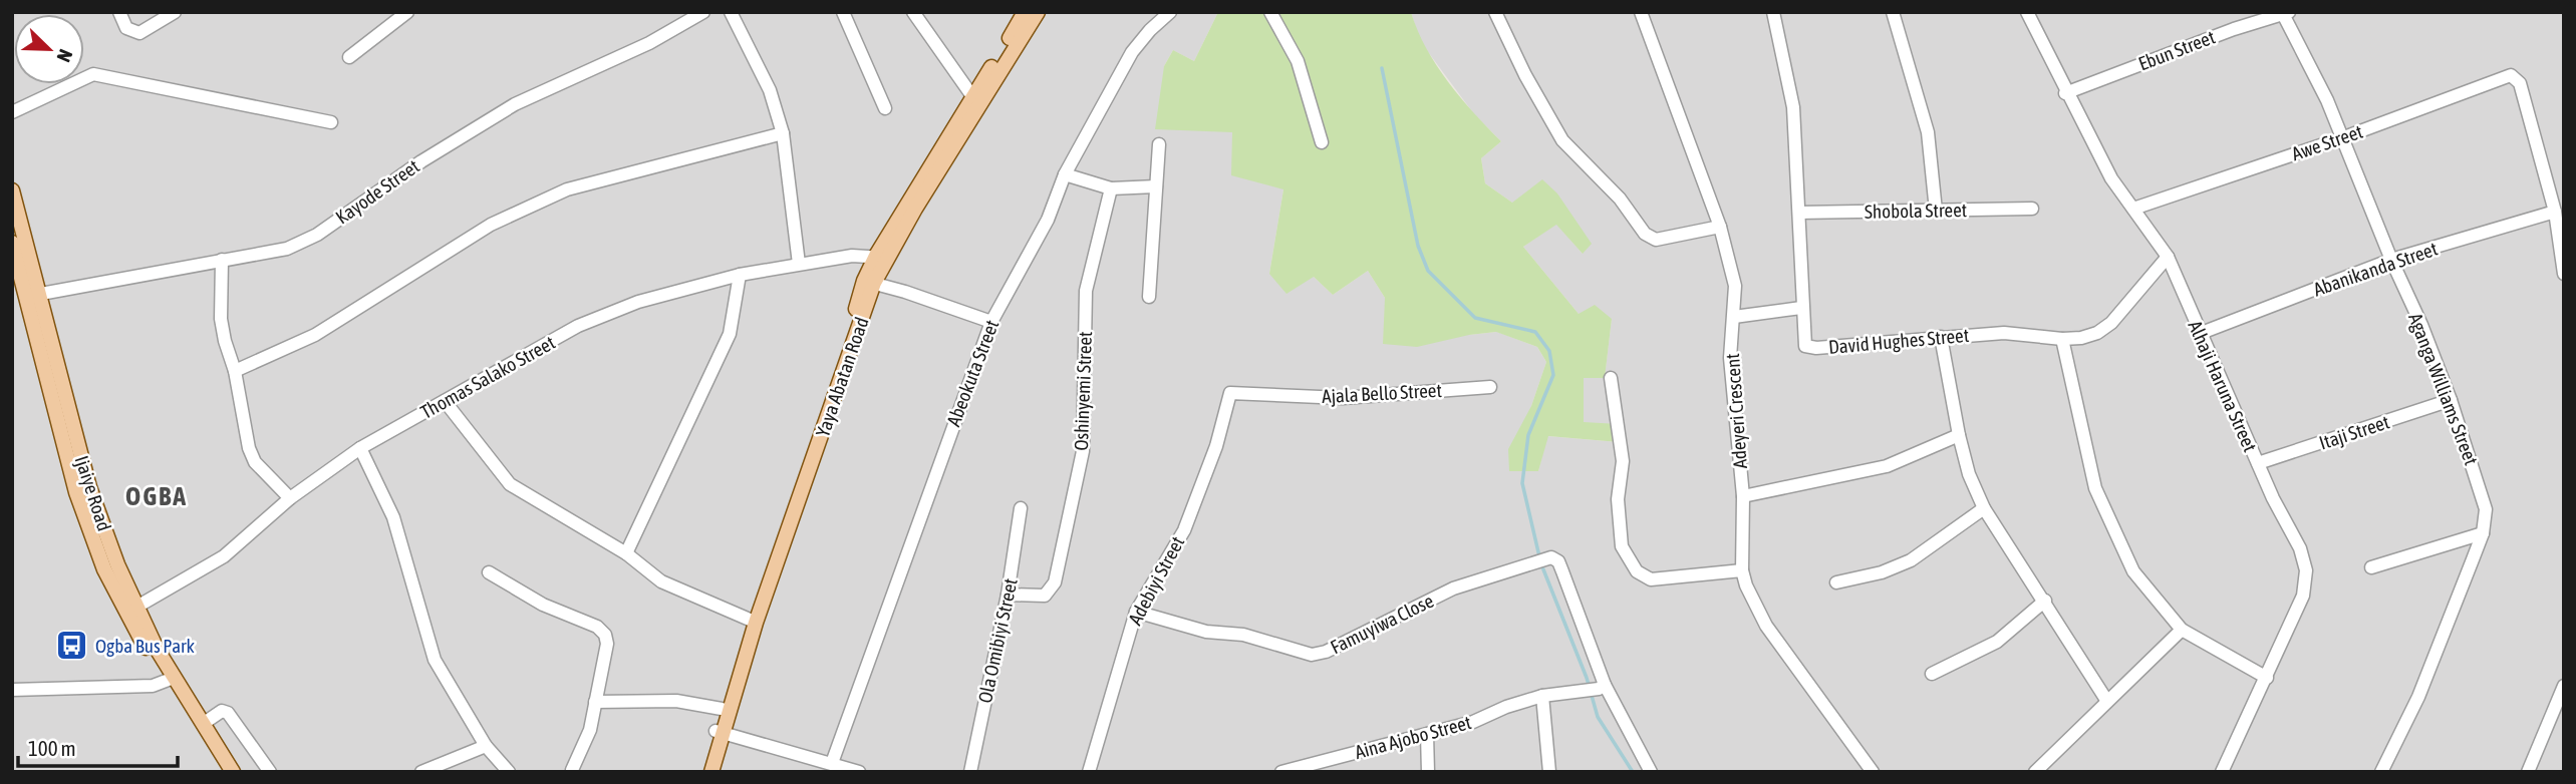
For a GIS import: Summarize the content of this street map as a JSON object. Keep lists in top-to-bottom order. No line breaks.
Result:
{"streets":{"main road":["Yaya Abatan Road","Ijaiye Road"],"street":["Ebun Street","Awe Street","Kayode Street","Shobola Street","Abanikanda Street","David Hughes Street","Abeokuta Street","Thomas Salako Street","Alhaji Haruna Street","Aganga Williams Street","Oshinyemi Street","Ajala Bello Street","Adeyeri Crescent","Itaji Street","Adebiyi Street","Famuyiwa Close","Ola Omibiyi Street","Aina Ajobo Street"]},"crossings":[["Ebun Street","Alhaji Haruna Street"],["Ebun Street","Aganga Williams Street"],["Awe Street","Abanikanda Street"],["Awe Street","Alhaji Haruna Street"],["Awe Street","Aganga Williams Street"],["Kayode Street","Ijaiye Road"],["Shobola Street","David Hughes Street"],["Abanikanda Street","Alhaji Haruna Street"],["Abanikanda Street","Aganga Williams Street"],["David Hughes Street","Alhaji Haruna Street"],["Thomas Salako Street","Yaya Abatan Road"],["Thomas Salako Street","Ijaiye Road"],["Alhaji Haruna Street","Itaji Street"],["Aganga Williams Street","Itaji Street"],["Oshinyemi Street","Ola Omibiyi Street"],["Ajala Bello Street","Adebiyi Street"],["Adebiyi Street","Famuyiwa Close"],["Famuyiwa Close","Aina Ajobo Street"]],"districts":["OGBA"],"places":{"bus stop":["Ogba Bus Park"]},"scale_bar":"100 m","north":"bottom right"}
